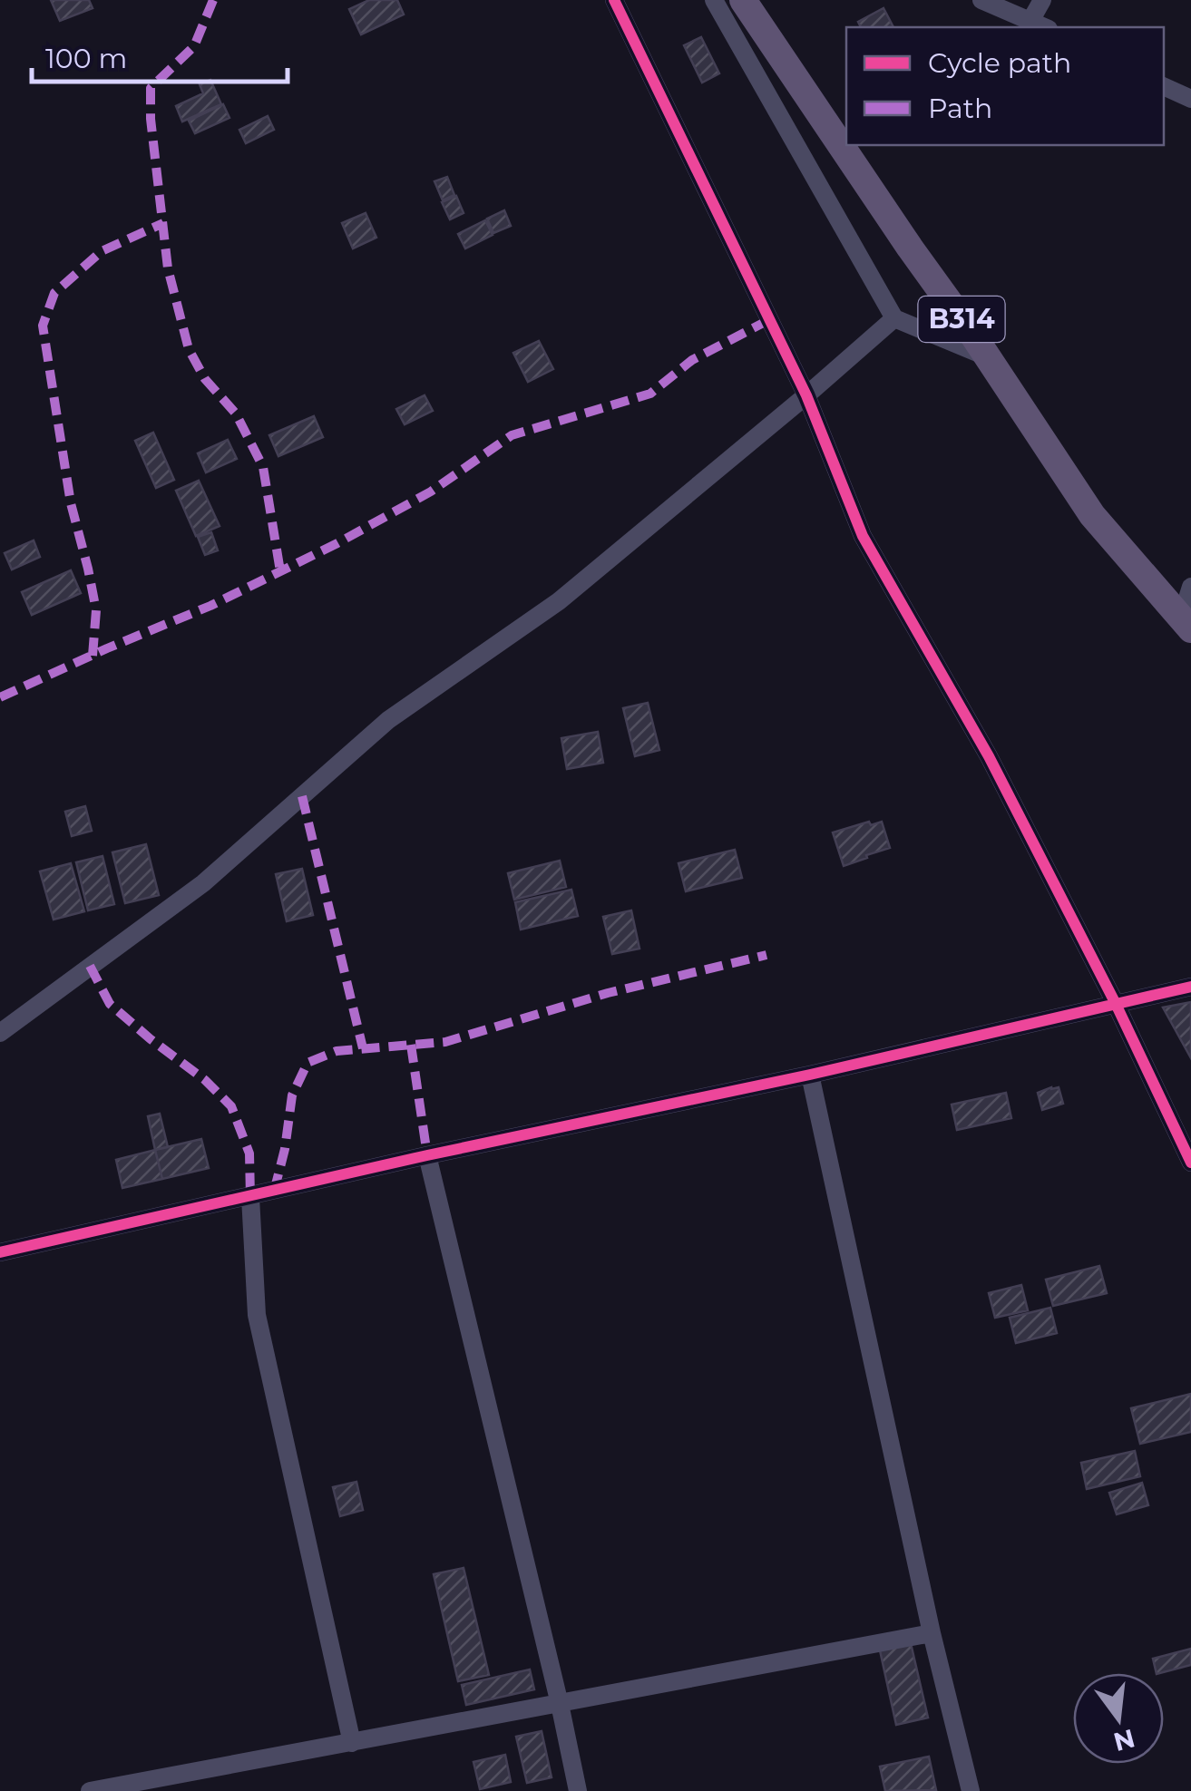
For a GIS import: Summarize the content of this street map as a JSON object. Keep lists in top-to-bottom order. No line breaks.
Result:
{"streets":{"main road":["B314"]},"legend":["Cycle path","Path"],"scale_bar":"100 m","north":"bottom"}
